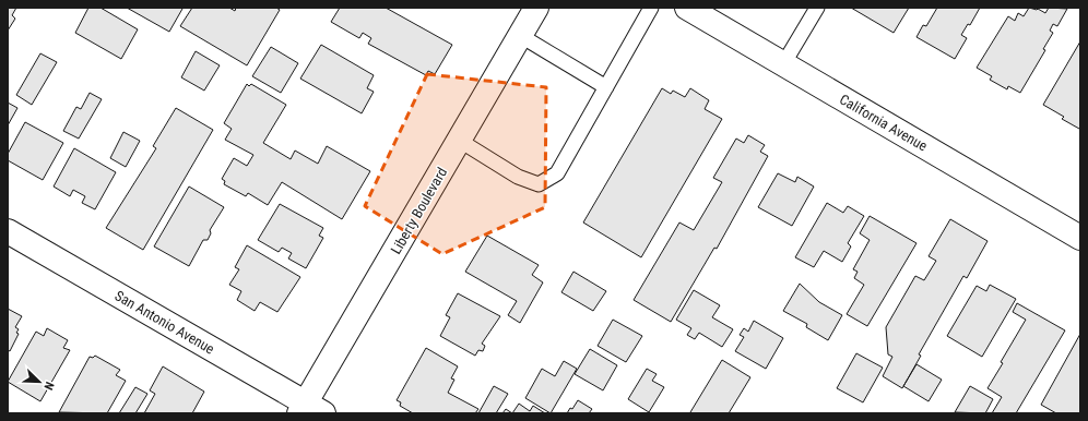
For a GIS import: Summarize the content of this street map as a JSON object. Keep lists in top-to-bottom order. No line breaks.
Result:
{"streets":{"street":["California Avenue","Liberty Boulevard","San Antonio Avenue"]},"crossings":[["Liberty Boulevard","San Antonio Avenue"]],"north":"bottom right"}
